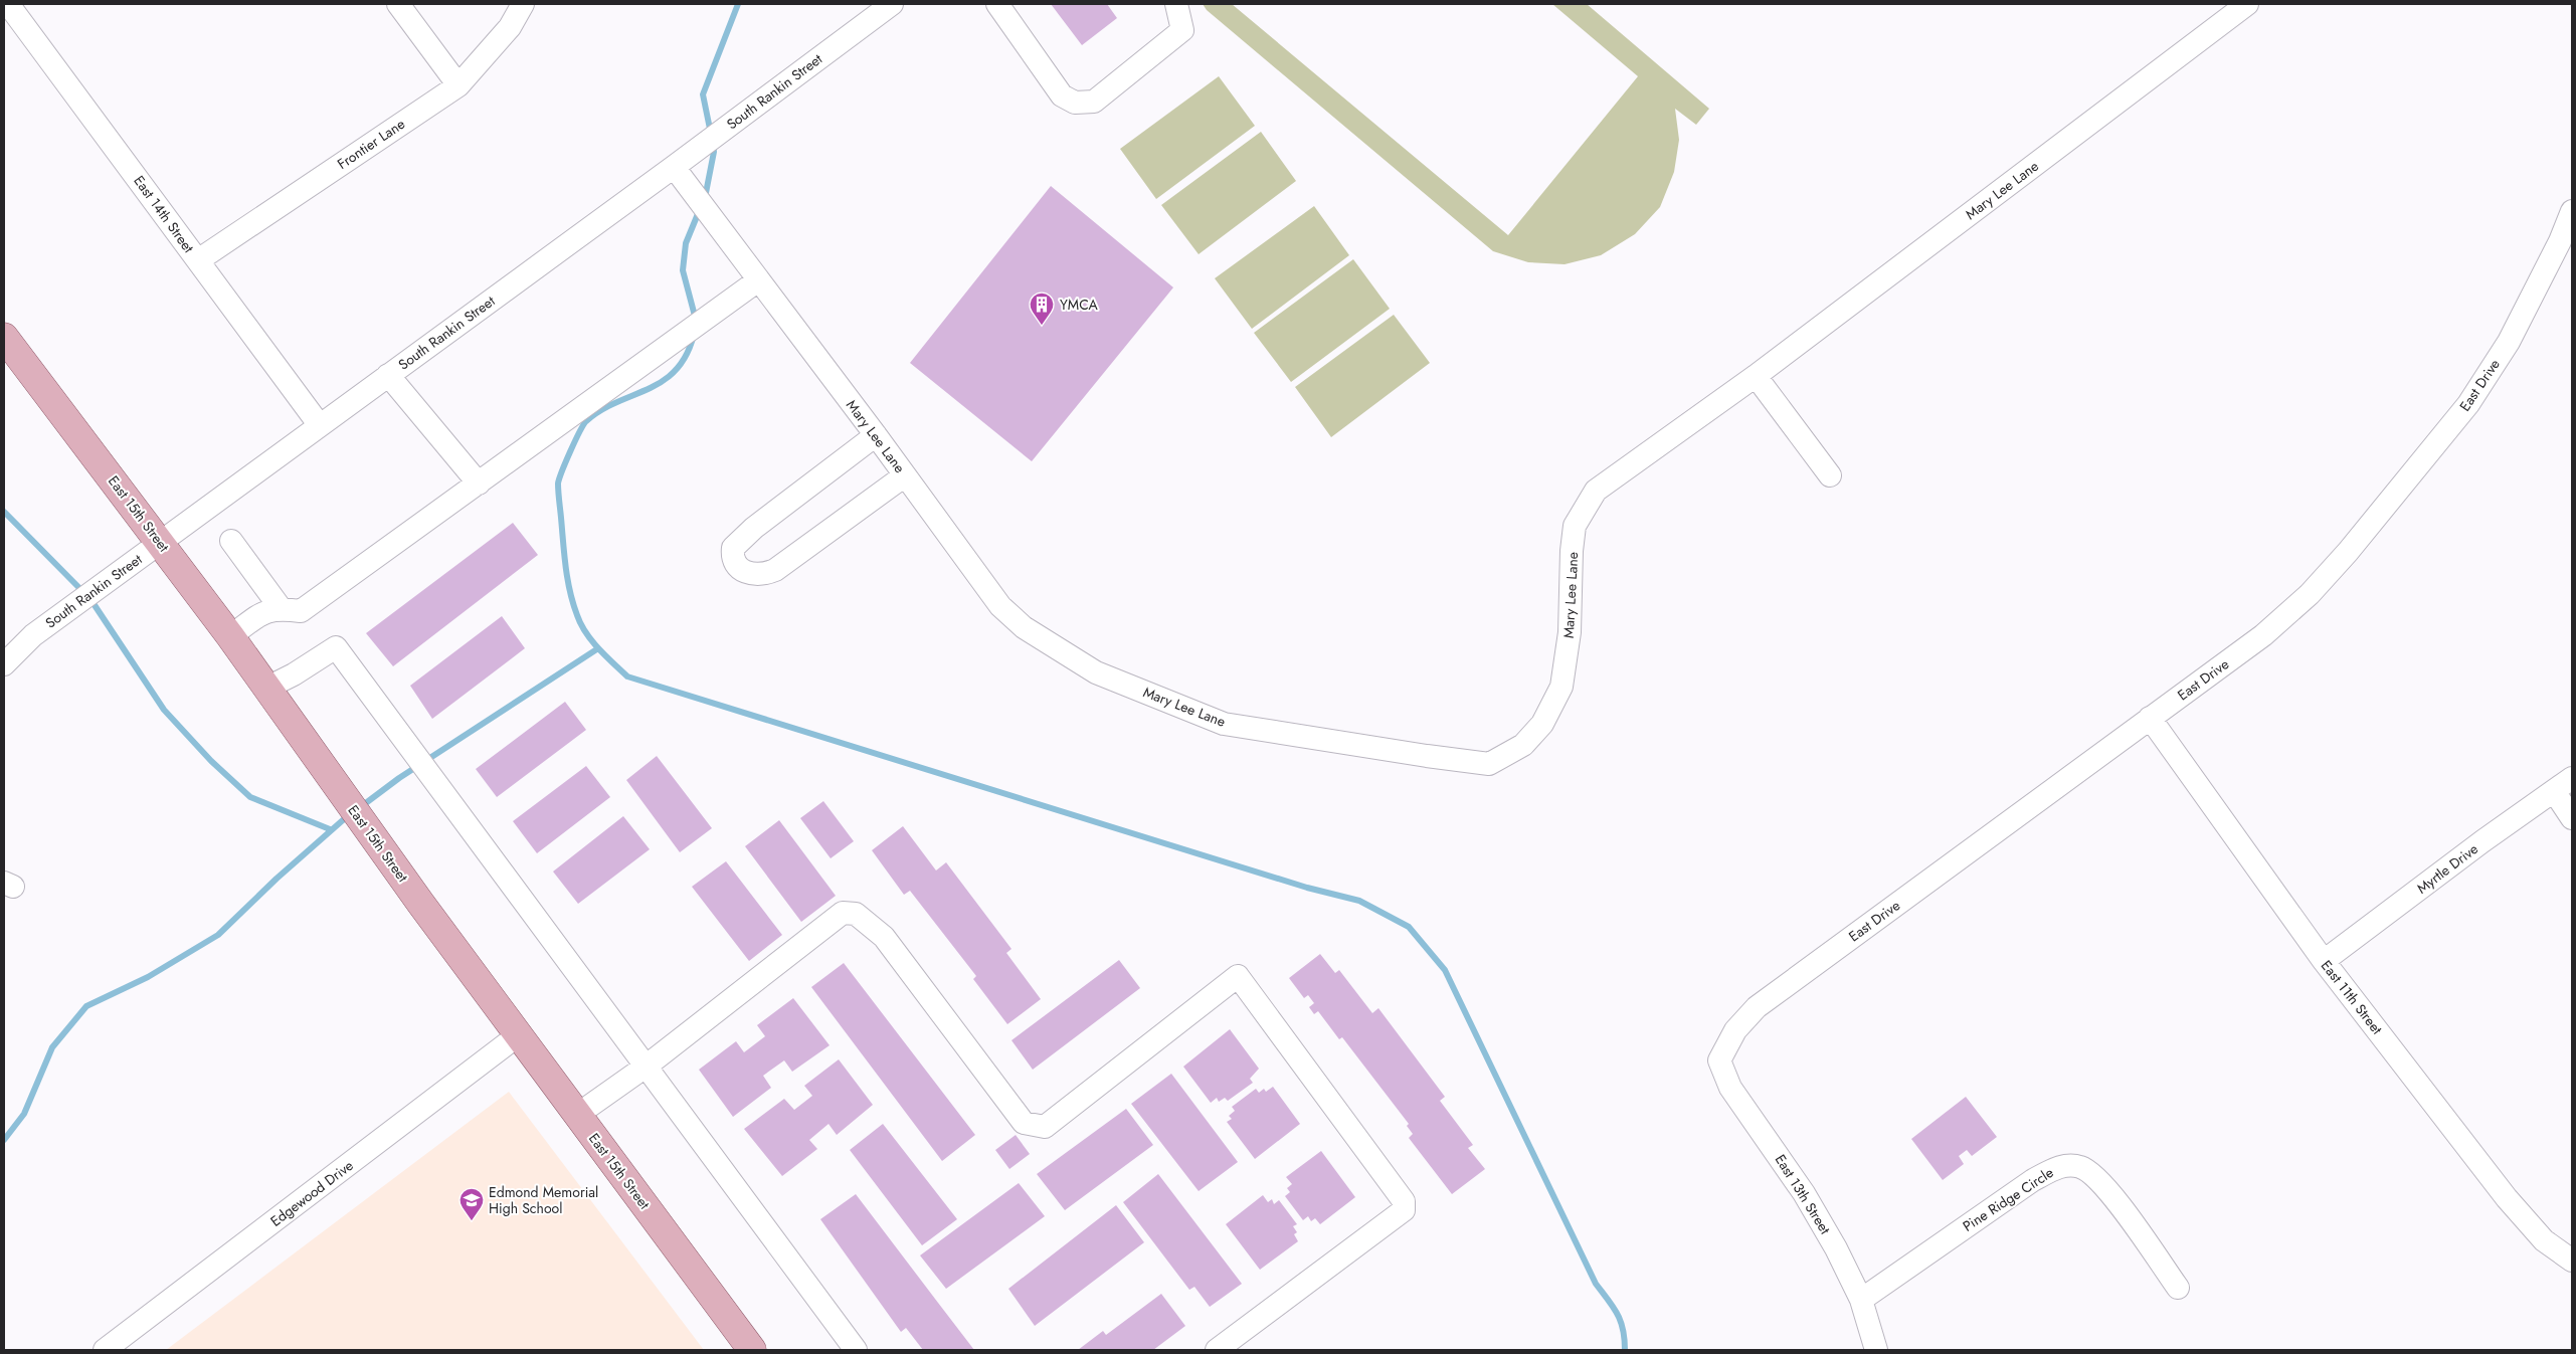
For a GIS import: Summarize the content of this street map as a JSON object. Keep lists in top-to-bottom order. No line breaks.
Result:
{"streets":{"main road":["East 15th Street"],"street":["South Rankin Street","Frontier Lane","Mary Lee Lane","East 14th Street","East Drive","Myrtle Drive","East 11th Street","Edgewood Drive","East 13th Street","Pine Ridge Circle"]},"crossings":[["South Rankin Street","Mary Lee Lane"],["South Rankin Street","East 14th Street"],["South Rankin Street","East 15th Street"],["Frontier Lane","East 14th Street"],["East Drive","East 11th Street"],["East Drive","East 13th Street"],["East 15th Street","Edgewood Drive"],["Myrtle Drive","East 11th Street"],["East 13th Street","Pine Ridge Circle"]],"places":{"building":["YMCA"],"school or university":["Edmond Memorial High School"]}}
